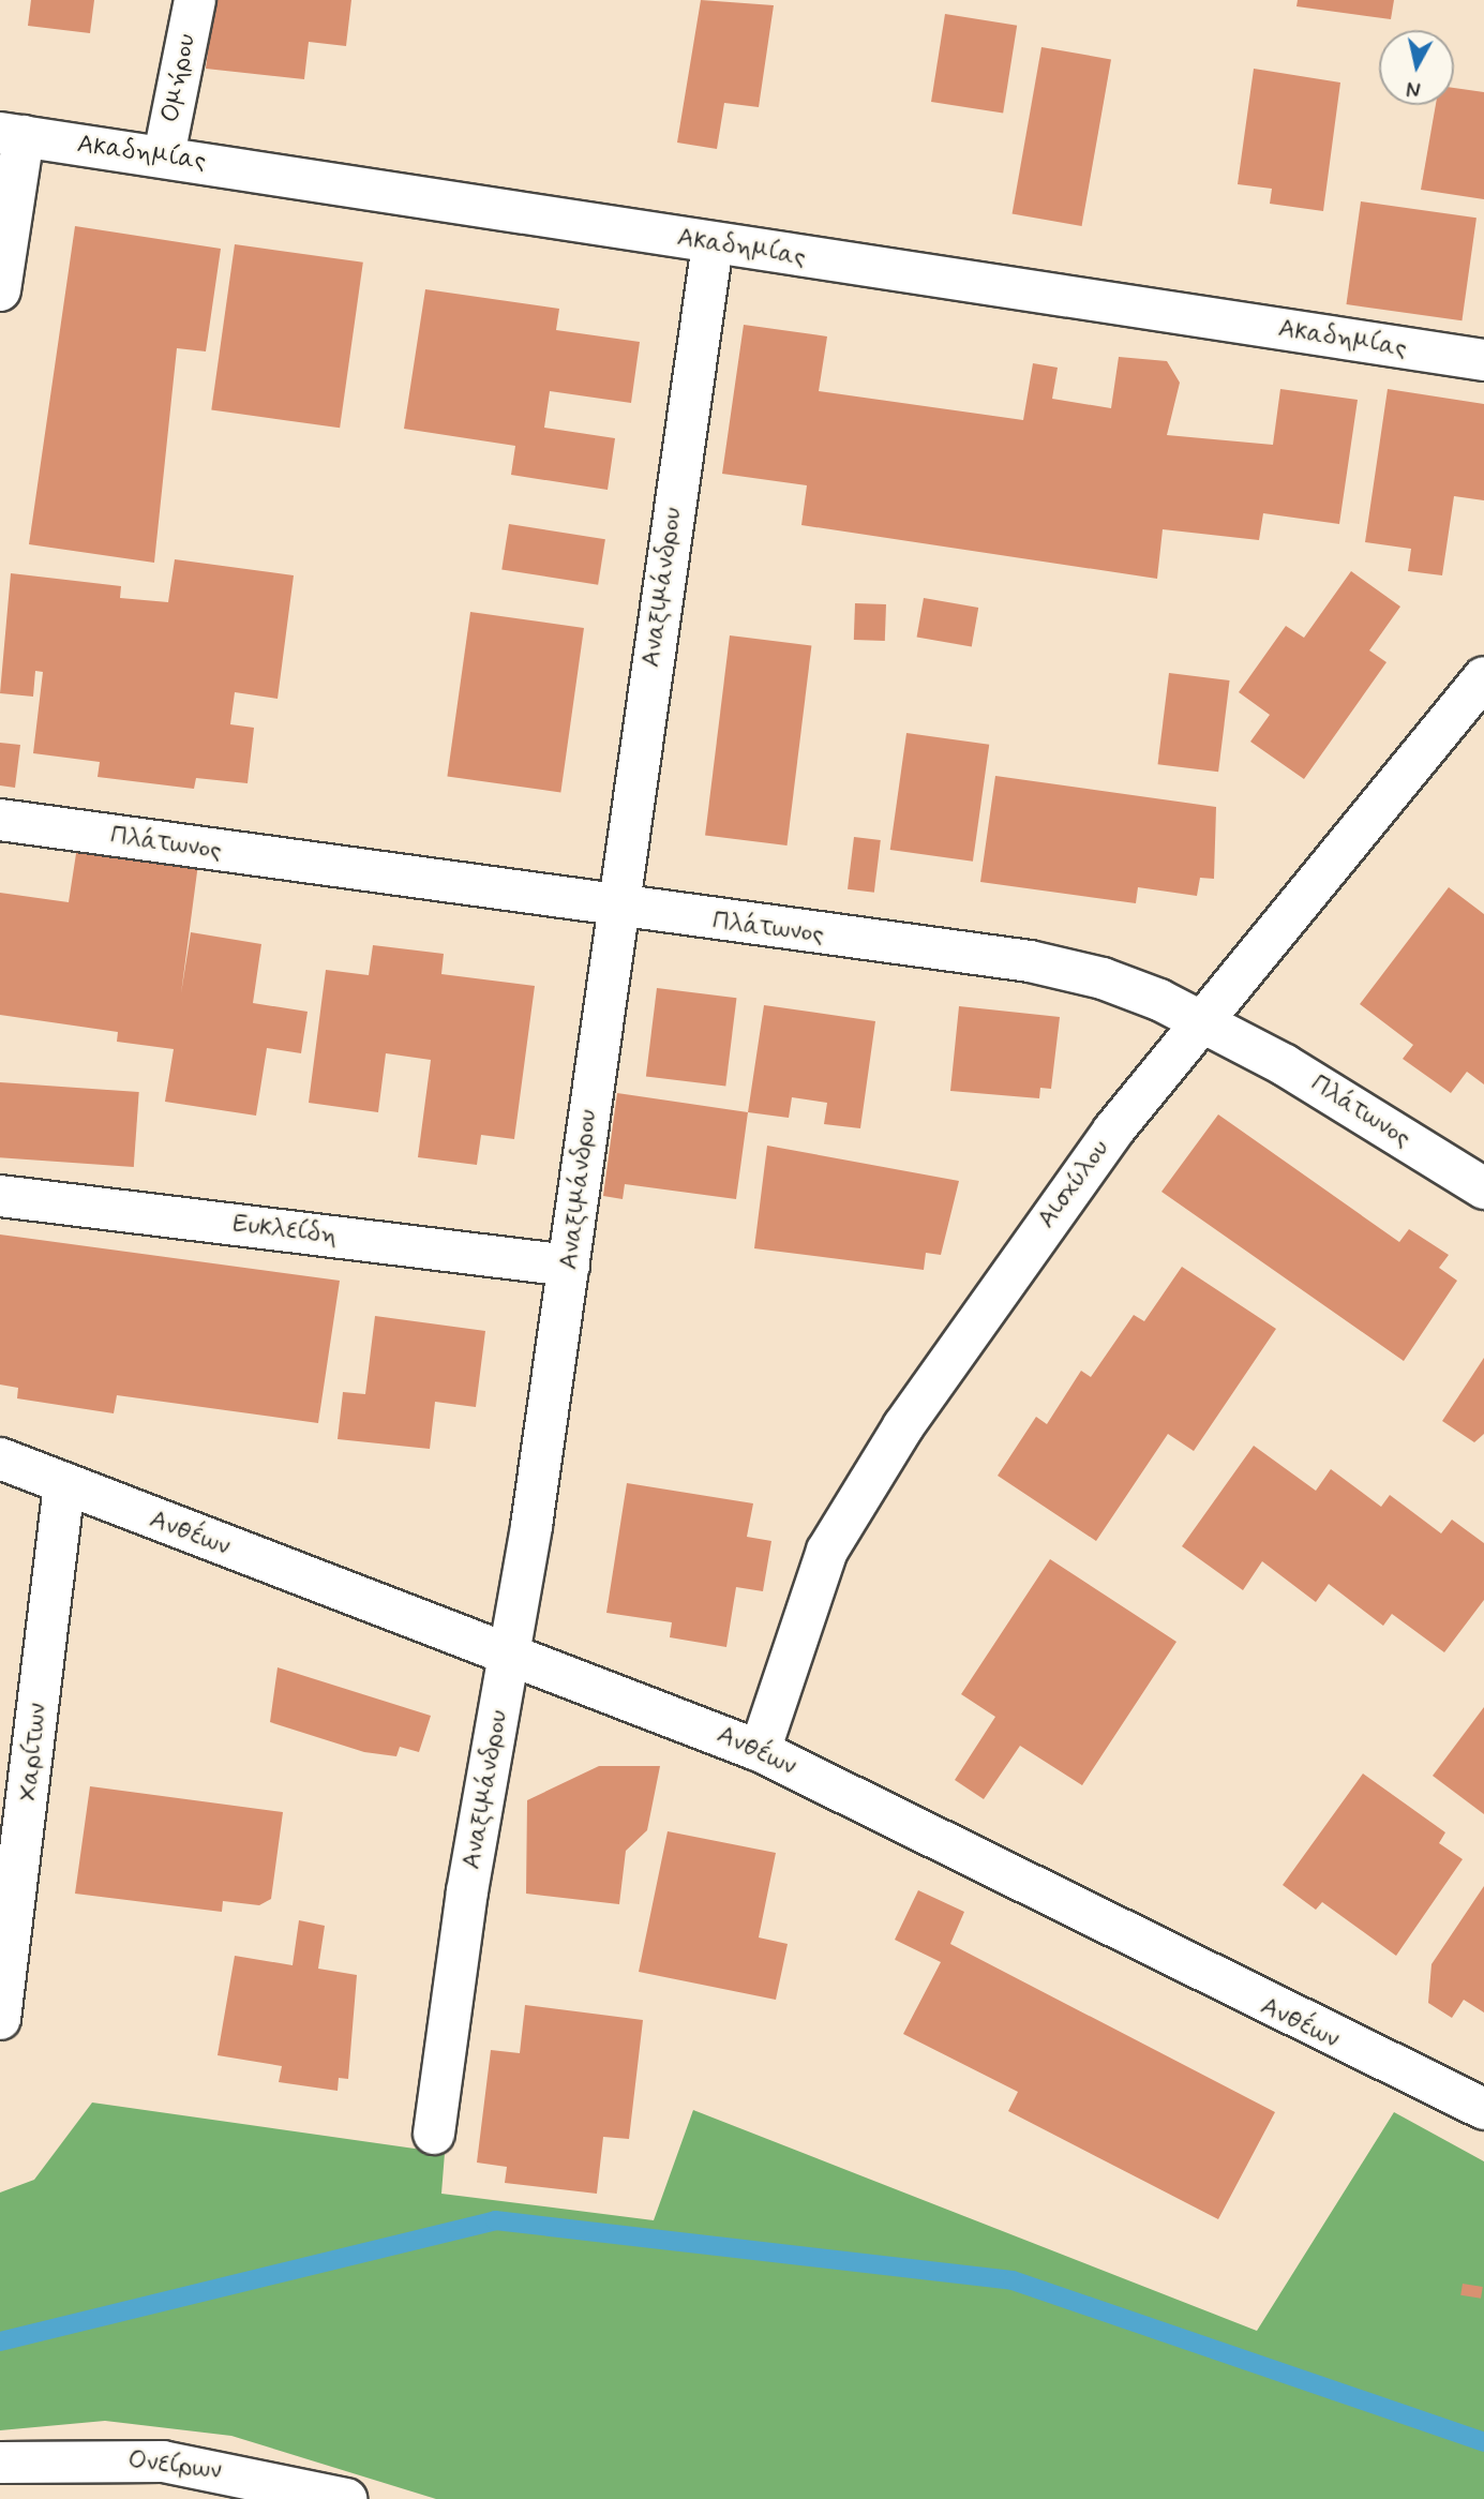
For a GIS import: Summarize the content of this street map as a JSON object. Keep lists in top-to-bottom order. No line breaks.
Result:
{"streets":{"street":["Ομήρου","Ακαδημίας","Αναξιμάνδρου","Πλάτωνος","Αισχύλου","Ευκλείδη","Ανθέων","Χαρίτων","Ονείρων"]},"crossings":[["Ομήρου","Ακαδημίας"],["Ακαδημίας","Αναξιμάνδρου"],["Αναξιμάνδρου","Πλάτωνος"],["Αναξιμάνδρου","Ευκλείδη"],["Αναξιμάνδρου","Ανθέων"],["Πλάτωνος","Αισχύλου"],["Αισχύλου","Ανθέων"],["Ανθέων","Χαρίτων"]],"north":"bottom"}
